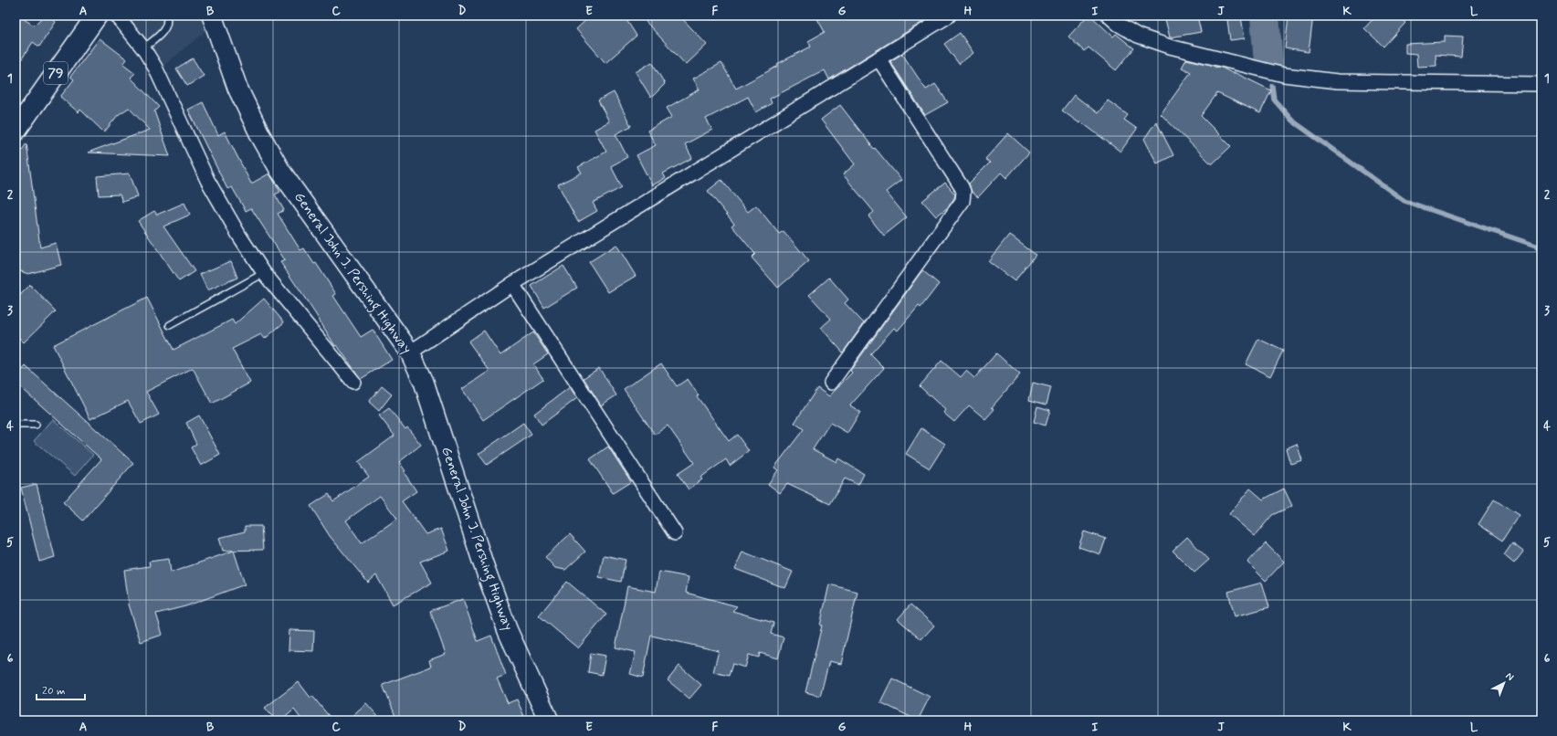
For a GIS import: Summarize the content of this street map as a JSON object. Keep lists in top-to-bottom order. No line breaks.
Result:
{"streets":{"highway":["79"],"main road":["General John J. Pershing Highway"]},"scale_bar":"20 m","north":"top right","grid":{"columns":["A","B","C","D","E","F","G","H","I","J","K","L"],"rows":["1","2","3","4","5","6"]}}
